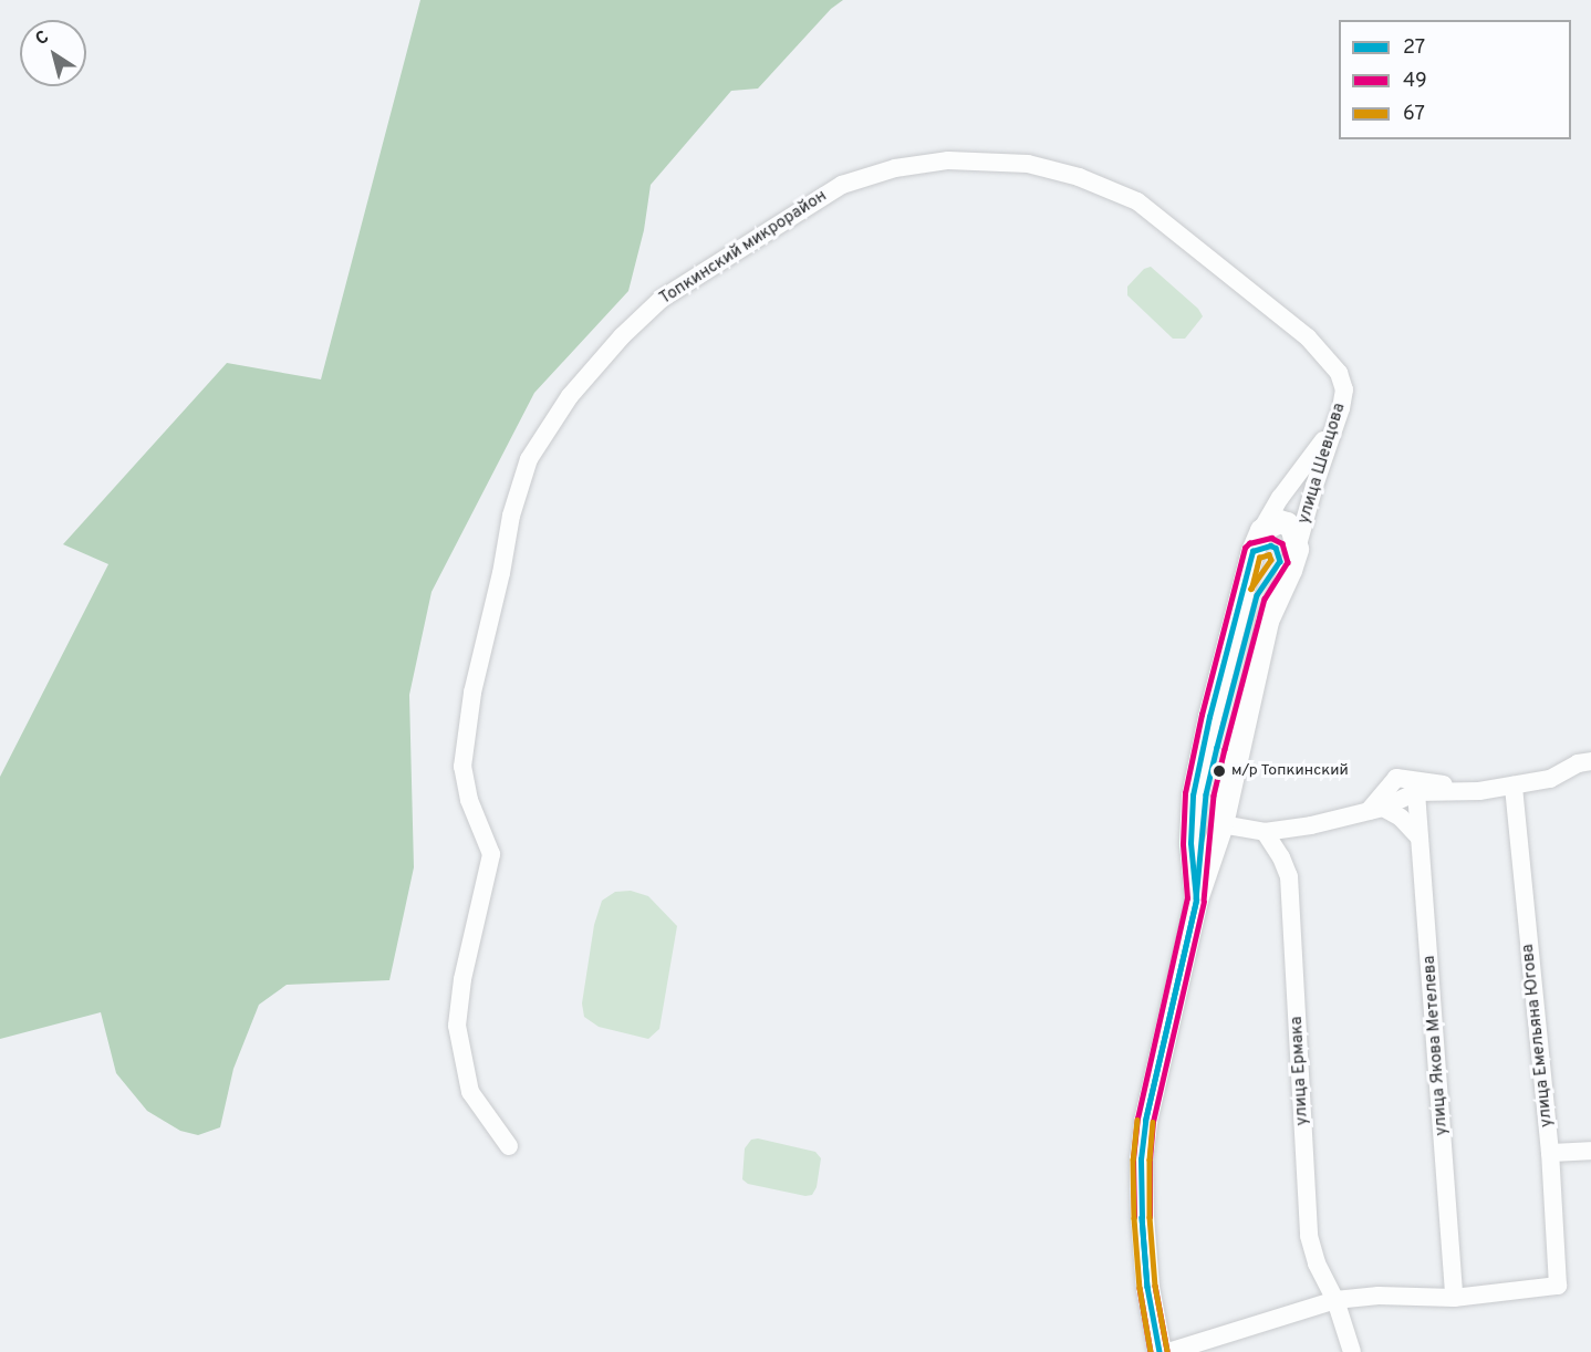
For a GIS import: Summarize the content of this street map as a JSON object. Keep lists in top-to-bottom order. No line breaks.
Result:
{"streets":{"main road":["улица Шевцова"],"street":["Топкинский микрорайон","улица Емельяна Югова","улица Якова Метелева","улица Ермака"]},"crossings":[["Топкинский микрорайон","улица Шевцова"],["улица Емельяна Югова","улица Якова Метелева"]],"places":["м/р Топкинский"],"lines":["transit line 49","transit line 27","transit line 67"],"legend":["27","49","67"],"north":"top left"}
